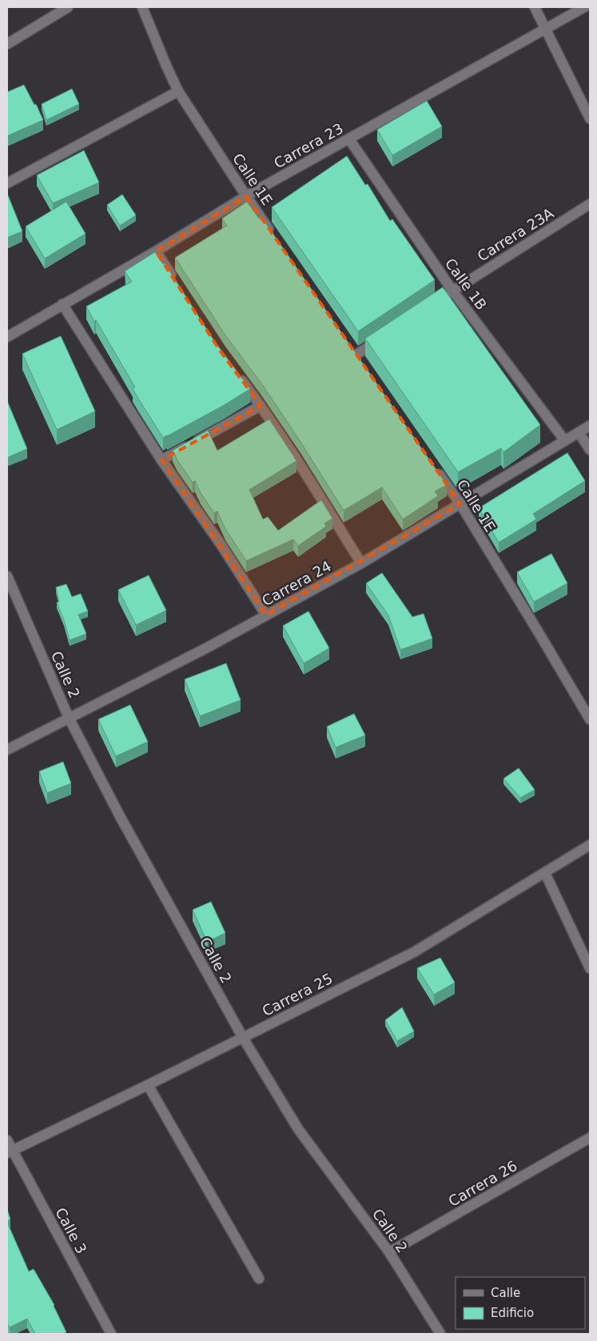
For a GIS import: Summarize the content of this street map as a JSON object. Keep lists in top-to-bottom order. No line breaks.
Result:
{"streets":{"street":["Carrera 23","Calle 1E","Carrera 23A","Calle 1B","Carrera 24","Calle 2","Carrera 25","Carrera 26","Calle 3"]},"crossings":[["Carrera 23","Calle 1E"],["Carrera 23","Calle 1B"],["Calle 1E","Carrera 24"],["Carrera 23A","Calle 1B"],["Calle 1B","Carrera 24"],["Carrera 24","Calle 2"],["Calle 2","Carrera 25"],["Calle 2","Carrera 26"],["Carrera 25","Calle 3"]],"legend":["Calle","Edificio"]}
